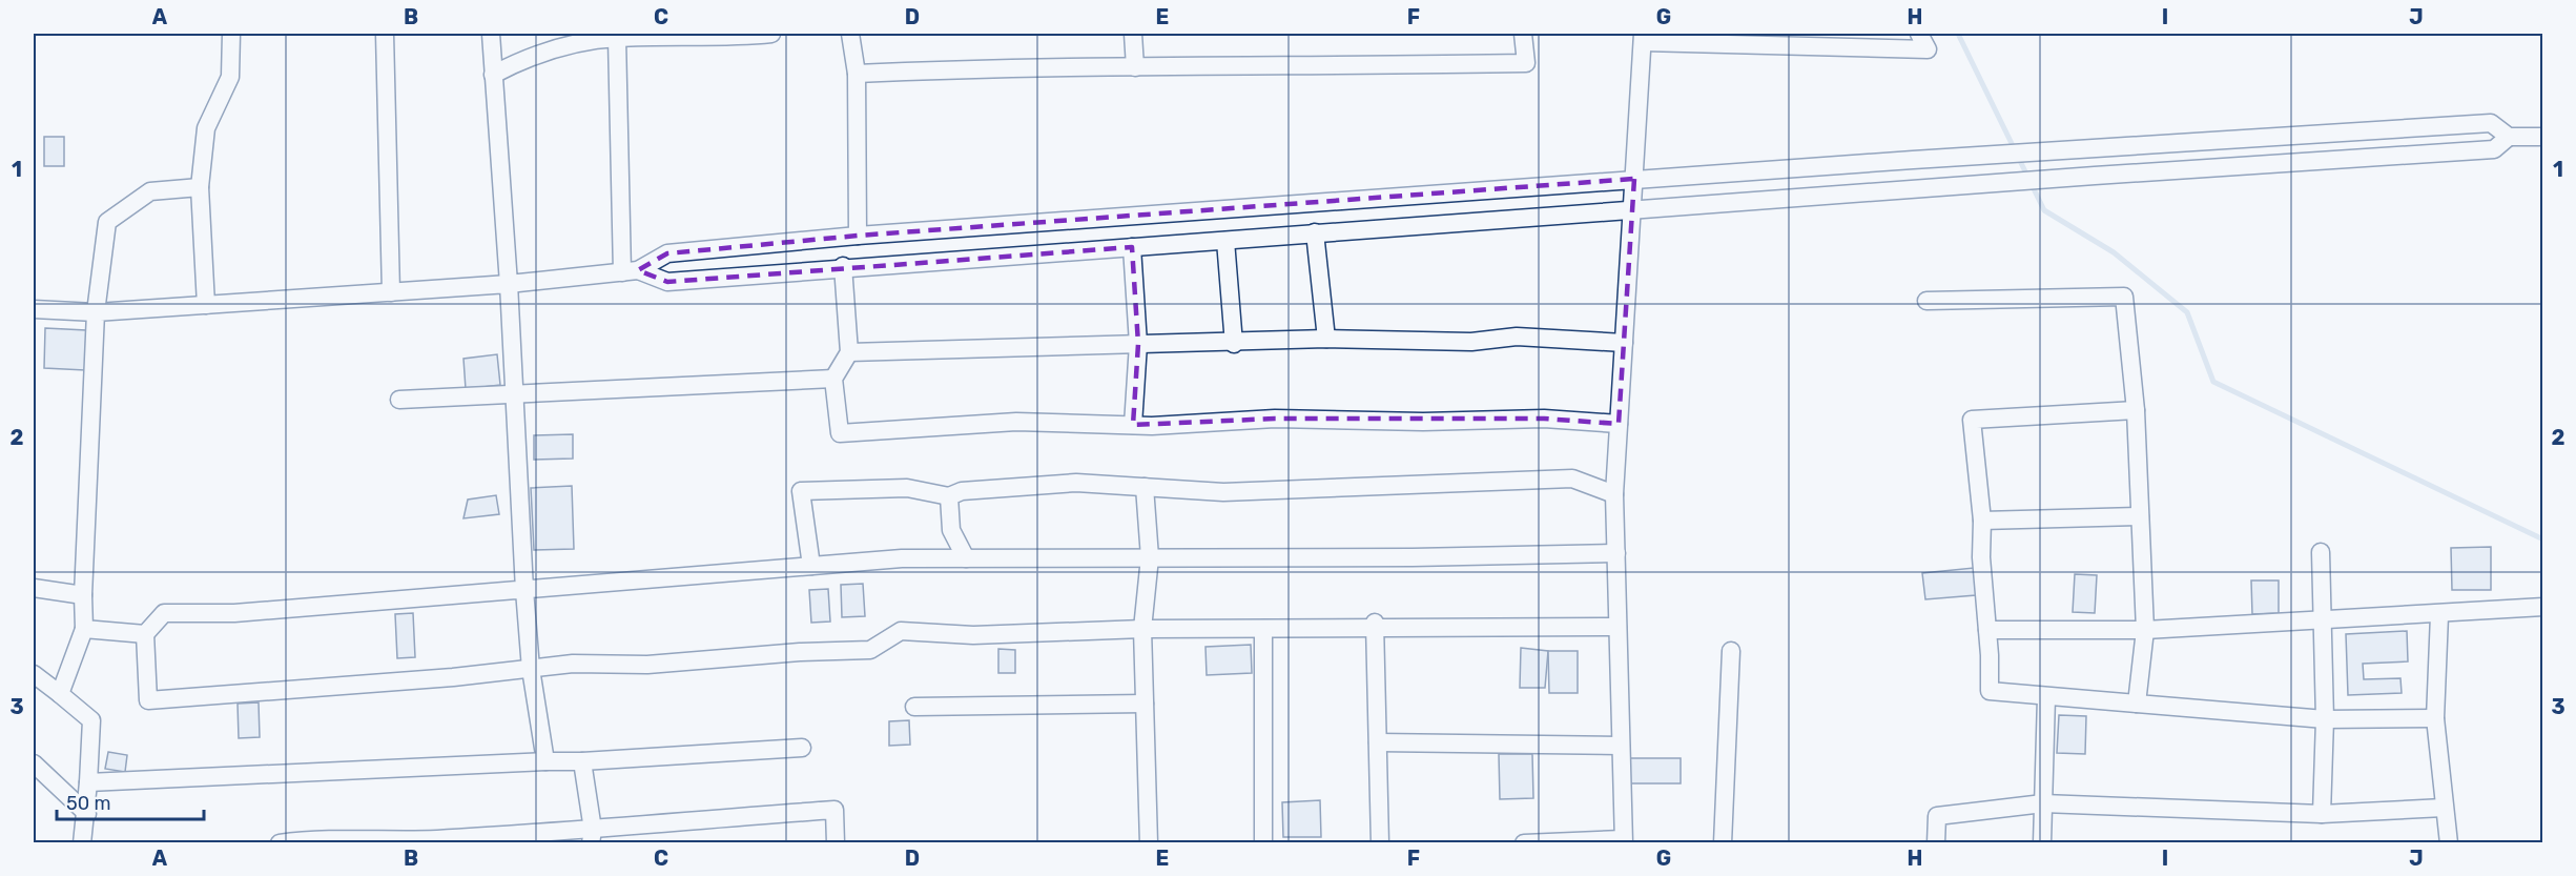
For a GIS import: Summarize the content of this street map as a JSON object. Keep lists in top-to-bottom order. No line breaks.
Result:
{"scale_bar":"50 m","grid":{"columns":["A","B","C","D","E","F","G","H","I","J"],"rows":["1","2","3"]}}
